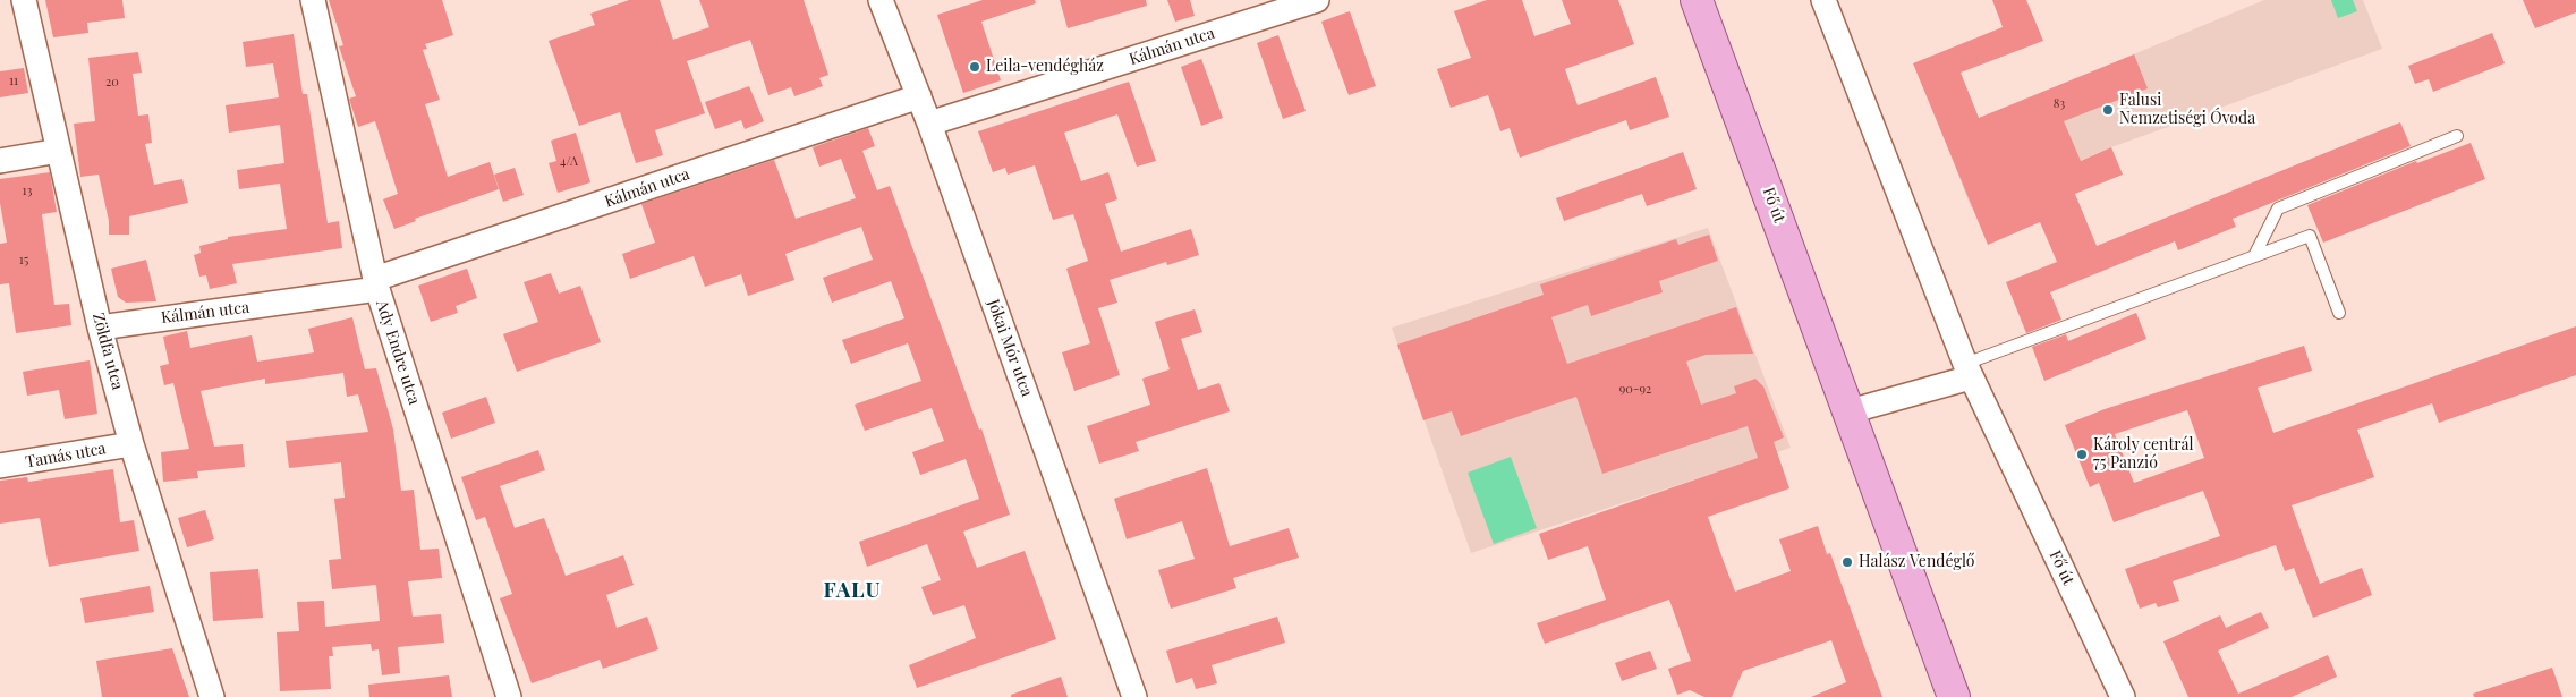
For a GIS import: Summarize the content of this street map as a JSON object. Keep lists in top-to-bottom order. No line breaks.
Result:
{"streets":{"main road":["Fő út"],"street":["Kálmán utca","Jókai Mór utca","Zöldfa utca","Ady Endre utca","Tamás utca"]},"crossings":[["Kálmán utca","Jókai Mór utca"],["Kálmán utca","Zöldfa utca"],["Kálmán utca","Ady Endre utca"],["Zöldfa utca","Tamás utca"]],"districts":["FALU"],"places":["Leila-vendégház","Falusi Nemzetiségi Óvoda","Károly centrál 75 Panzió","Halász Vendéglő"],"house_numbers":["11","20","83","4/A","13","15","90-92"]}
